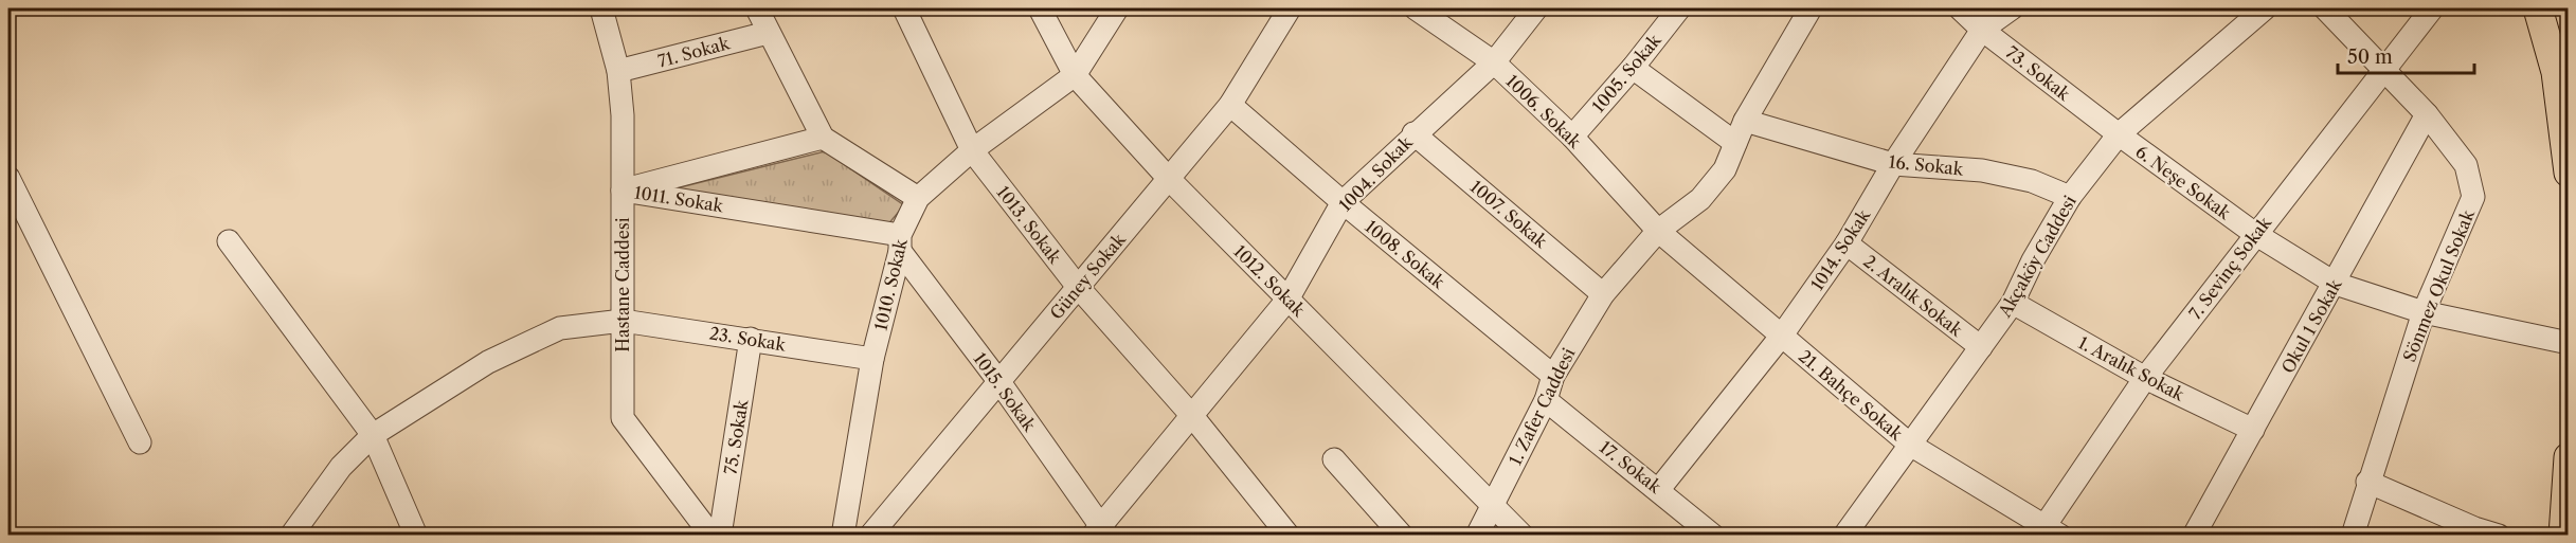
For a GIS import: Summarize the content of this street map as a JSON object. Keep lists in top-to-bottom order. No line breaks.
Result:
{"streets":{"street":["71. Sokak","1005. Sokak","73. Sokak","1006. Sokak","16. Sokak","1004. Sokak","6. Neşe Sokak","1011. Sokak","1007. Sokak","1013. Sokak","1014. Sokak","1008. Sokak","Akçaköy Caddesi","7. Sevinç Sokak","Güney Sokak","1012. Sokak","Hastane Caddesi","1010. Sokak","Sönmez Okul Sokak","2. Aralık Sokak","Okul 1 Sokak","23. Sokak","1. Aralık Sokak","1015. Sokak","21. Bahçe Sokak","1. Zafer Caddesi","75. Sokak","17. Sokak"]},"crossings":[["71. Sokak","Hastane Caddesi"],["1005. Sokak","1006. Sokak"],["73. Sokak","6. Neşe Sokak"],["73. Sokak","1014. Sokak"],["73. Sokak","Akçaköy Caddesi"],["1006. Sokak","1004. Sokak"],["1006. Sokak","21. Bahçe Sokak"],["1006. Sokak","1. Zafer Caddesi"],["16. Sokak","1014. Sokak"],["16. Sokak","Akçaköy Caddesi"],["16. Sokak","1. Zafer Caddesi"],["1004. Sokak","1007. Sokak"],["1004. Sokak","1013. Sokak"],["1004. Sokak","1008. Sokak"],["1004. Sokak","1012. Sokak"],["1004. Sokak","1015. Sokak"],["6. Neşe Sokak","Akçaköy Caddesi"],["6. Neşe Sokak","7. Sevinç Sokak"],["6. Neşe Sokak","Sönmez Okul Sokak"],["6. Neşe Sokak","Okul 1 Sokak"],["1011. Sokak","Hastane Caddesi"],["1011. Sokak","1010. Sokak"],["1011. Sokak","1015. Sokak"],["1007. Sokak","1. Zafer Caddesi"],["1013. Sokak","Güney Sokak"],["1013. Sokak","1010. Sokak"],["1014. Sokak","2. Aralık Sokak"],["1014. Sokak","21. Bahçe Sokak"],["1014. Sokak","17. Sokak"],["1008. Sokak","Güney Sokak"],["1008. Sokak","1. Zafer Caddesi"],["Akçaköy Caddesi","2. Aralık Sokak"],["Akçaköy Caddesi","1. Aralık Sokak"],["Akçaköy Caddesi","21. Bahçe Sokak"],["7. Sevinç Sokak","Sönmez Okul Sokak"],["7. Sevinç Sokak","1. Aralık Sokak"],["7. Sevinç Sokak","21. Bahçe Sokak"],["Güney Sokak","1012. Sokak"],["Güney Sokak","1015. Sokak"],["1012. Sokak","1010. Sokak"],["1012. Sokak","1. Zafer Caddesi"],["Hastane Caddesi","23. Sokak"],["1010. Sokak","23. Sokak"],["1010. Sokak","1015. Sokak"],["Sönmez Okul Sokak","Okul 1 Sokak"],["Okul 1 Sokak","1. Aralık Sokak"],["23. Sokak","75. Sokak"],["21. Bahçe Sokak","1. Zafer Caddesi"],["1. Zafer Caddesi","17. Sokak"]],"scale_bar":"50 m"}
